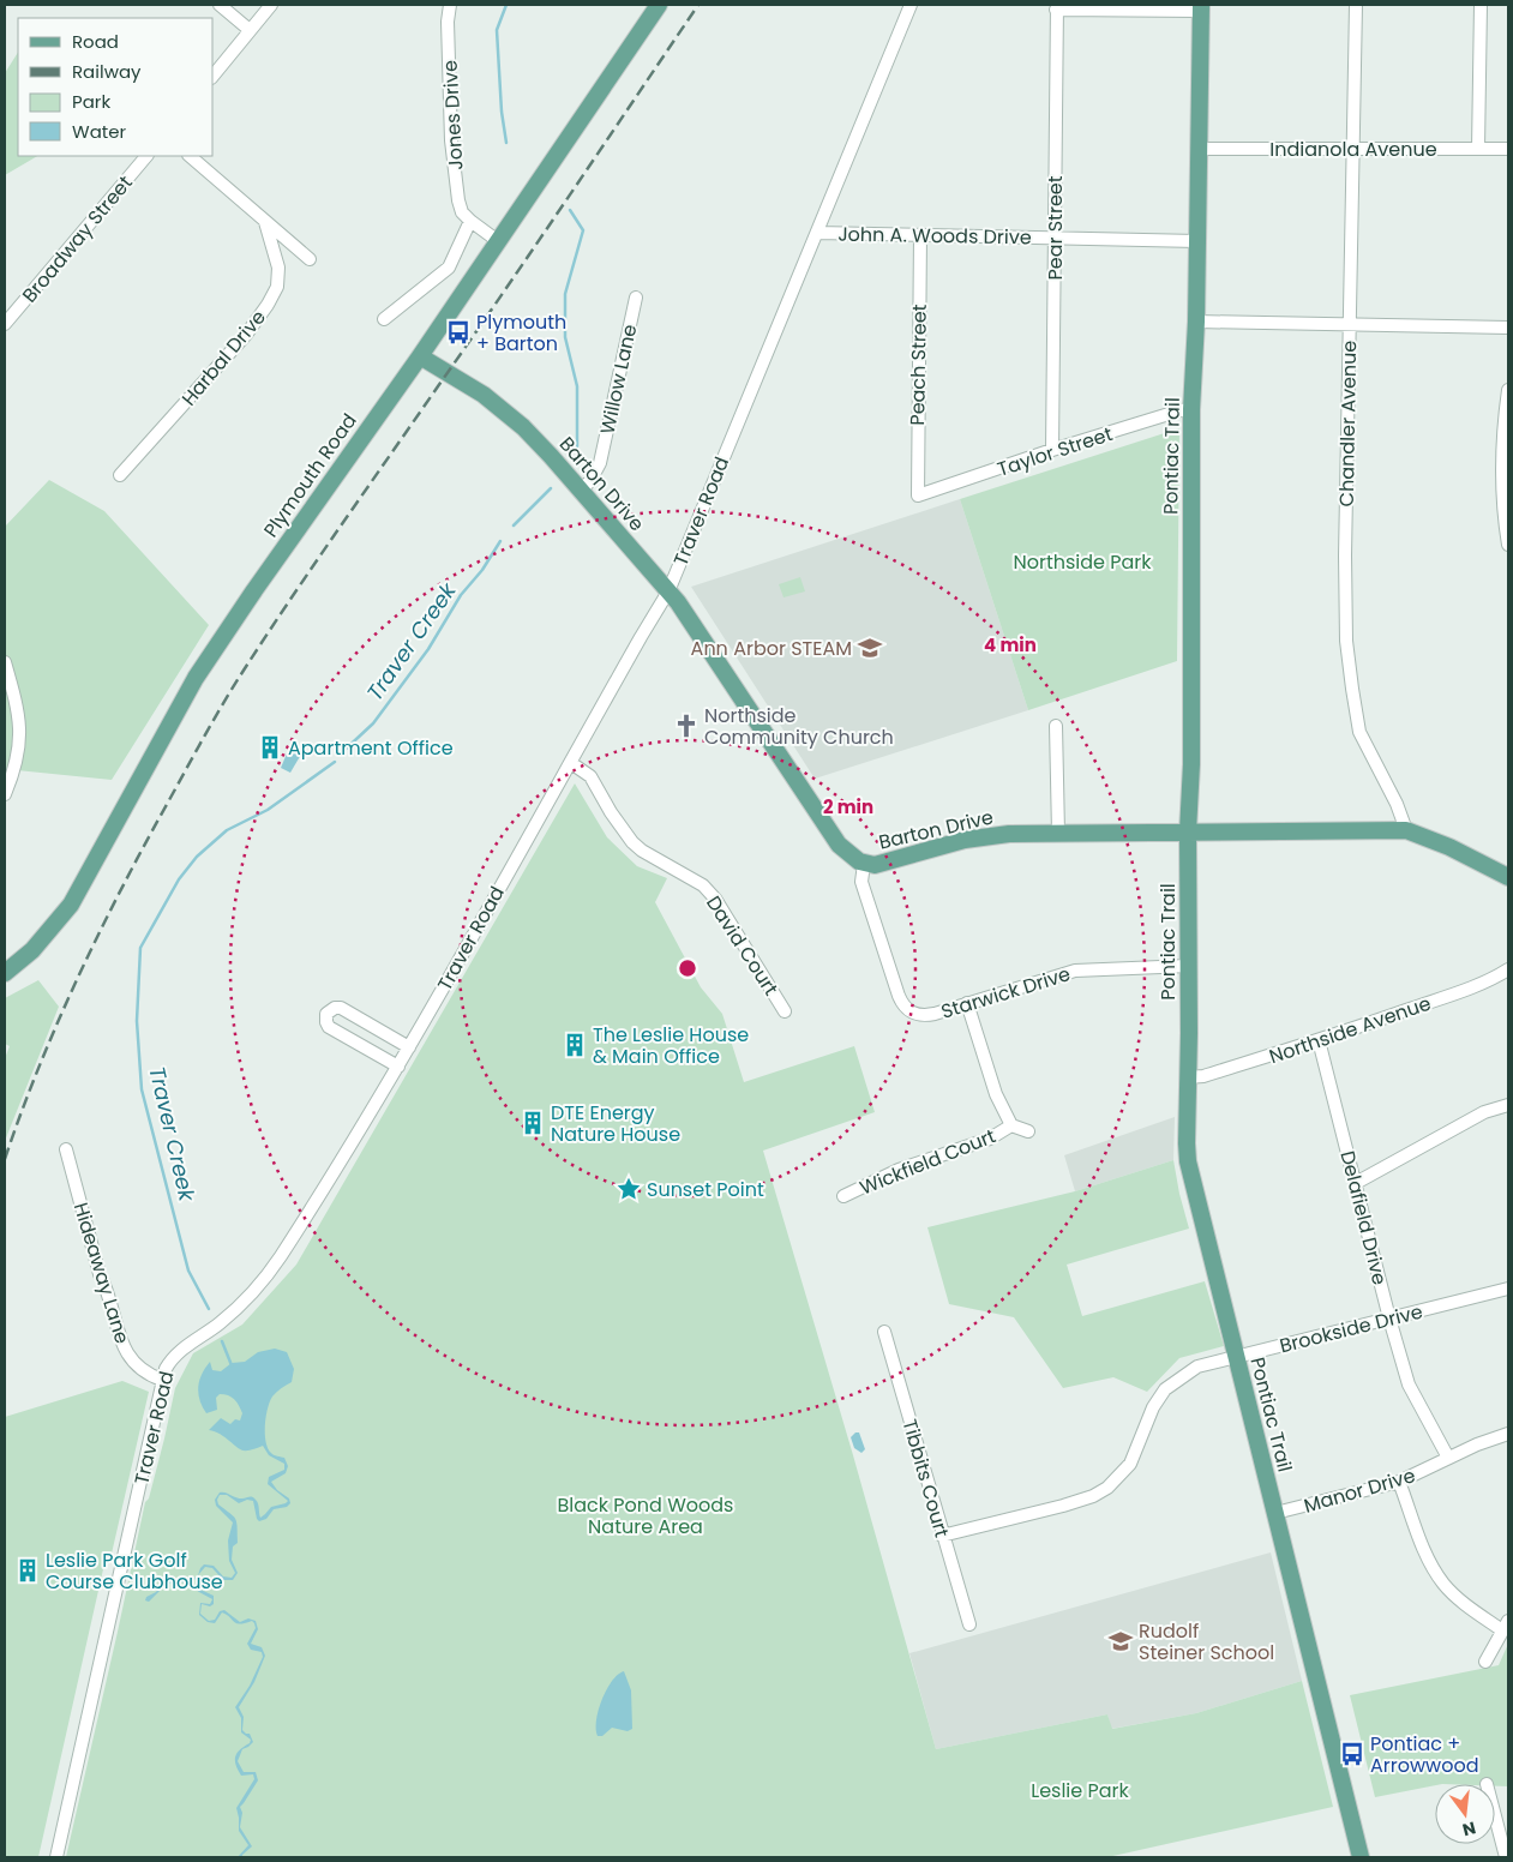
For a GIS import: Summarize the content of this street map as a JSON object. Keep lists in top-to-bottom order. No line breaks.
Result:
{"streets":{"main road":["Pontiac Trail","Plymouth Road","Barton Drive"],"street":["Jones Drive","Indianola Avenue","Pear Street","John A. Woods Drive","Broadway Street","Harbal Drive","Peach Street","Willow Lane","Chandler Avenue","Taylor Street","Traver Road","David Court","Starwick Drive","Northside Avenue","Wickfield Court","Delafield Drive","Hideaway Lane","Brookside Drive","Tibbits Court","Manor Drive"]},"crossings":[["Jones Drive","Plymouth Road"],["Indianola Avenue","Chandler Avenue"],["Indianola Avenue","Pontiac Trail"],["Pear Street","John A. Woods Drive"],["Pear Street","Taylor Street"],["John A. Woods Drive","Peach Street"],["John A. Woods Drive","Pontiac Trail"],["John A. Woods Drive","Traver Road"],["Peach Street","Taylor Street"],["Willow Lane","Barton Drive"],["Chandler Avenue","Barton Drive"],["Taylor Street","Pontiac Trail"],["Pontiac Trail","Barton Drive"],["Pontiac Trail","Starwick Drive"],["Pontiac Trail","Northside Avenue"],["Pontiac Trail","Brookside Drive"],["Pontiac Trail","Manor Drive"],["Plymouth Road","Barton Drive"],["Barton Drive","Traver Road"],["Barton Drive","Starwick Drive"],["Traver Road","David Court"],["Traver Road","Hideaway Lane"],["Starwick Drive","Wickfield Court"],["Northside Avenue","Delafield Drive"],["Delafield Drive","Brookside Drive"],["Delafield Drive","Manor Drive"],["Brookside Drive","Tibbits Court"]],"water":["Traver Creek"],"parks":["Northside Park","Black Pond Woods Nature Area","Leslie Park"],"places":{"bus stop":["Plymouth + Barton","Pontiac + Arrowwood"],"school or university":["Ann Arbor STEAM","Rudolf Steiner School"],"church":["Northside Community Church"],"building":["Apartment Office","The Leslie House & Main Office","DTE Energy Nature House","Leslie Park Golf Course Clubhouse"],"place":["Sunset Point"]},"legend":["Road","Railway","Park","Water"],"north":"bottom","rings":["4 min","2 min"]}
